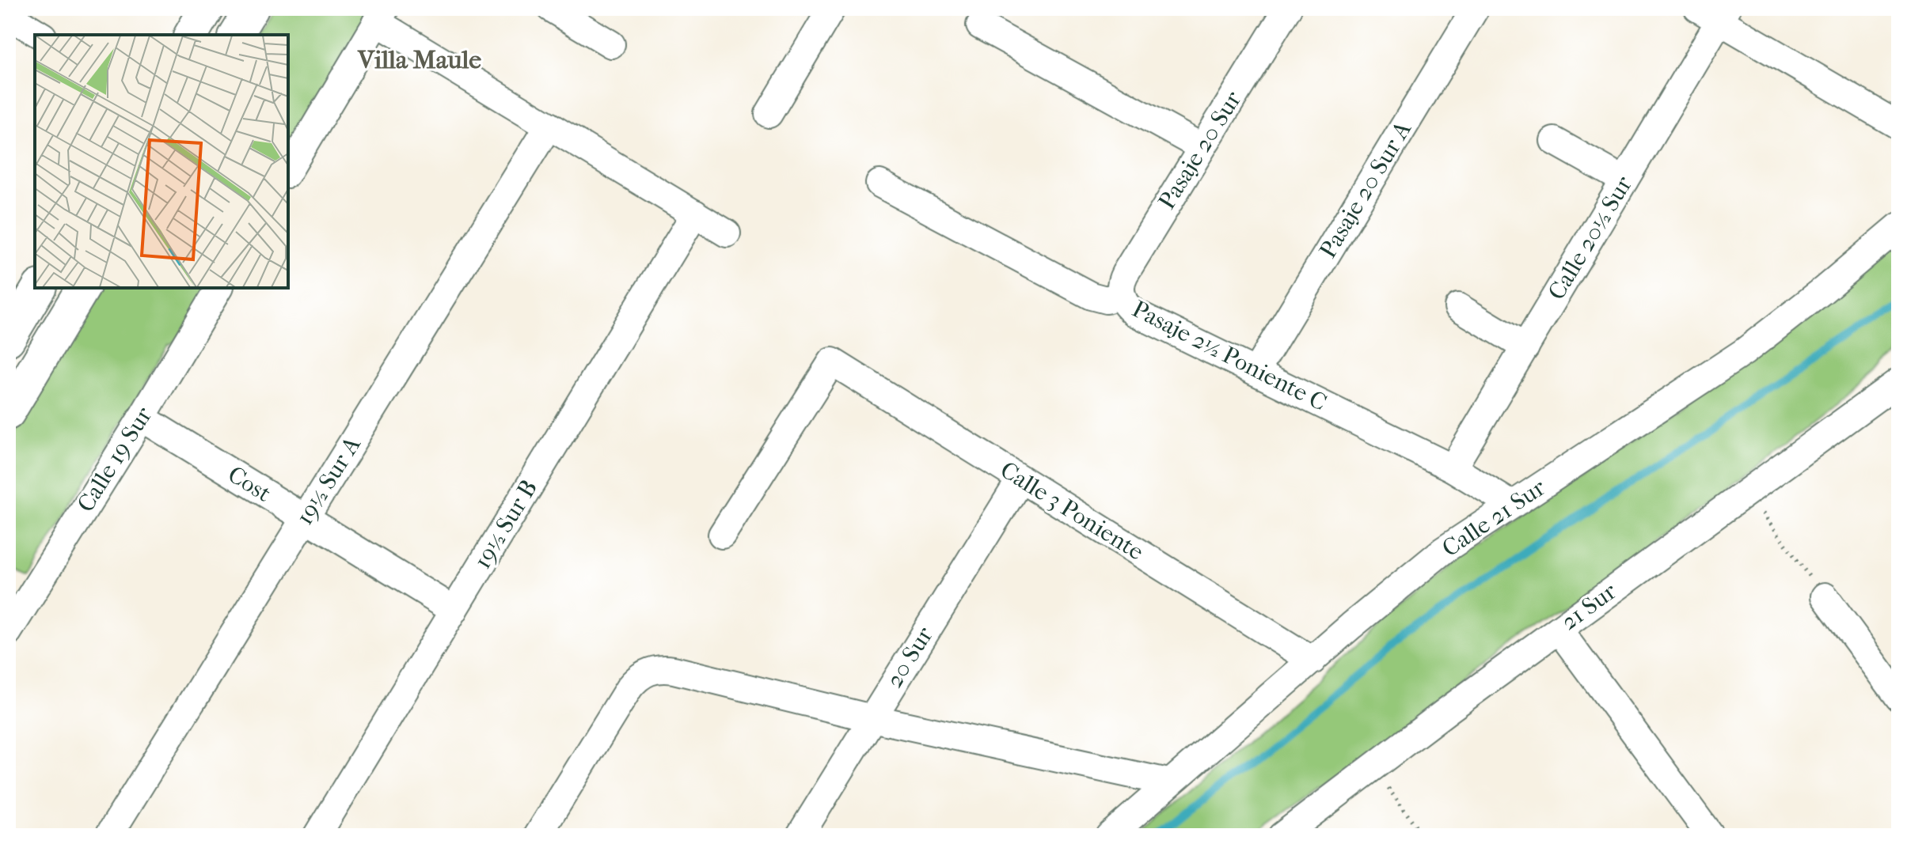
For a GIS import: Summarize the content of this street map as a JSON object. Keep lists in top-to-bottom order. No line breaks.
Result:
{"streets":{"street":["Pasaje 20 Sur","Pasaje 20 Sur A","Calle 20½ Sur","Pasaje 2½ Poniente C","Calle 19 Sur","19½ Sur A","Cost","Calle 3 Poniente","Calle 21 Sur","19½ Sur B","21 Sur","20 Sur"]},"crossings":[["Pasaje 20 Sur","Pasaje 2½ Poniente C"],["Pasaje 20 Sur A","Pasaje 2½ Poniente C"],["Calle 20½ Sur","Pasaje 2½ Poniente C"],["Pasaje 2½ Poniente C","Calle 21 Sur"],["Calle 19 Sur","Cost"],["19½ Sur A","Cost"],["Cost","19½ Sur B"],["Calle 3 Poniente","Calle 21 Sur"],["Calle 3 Poniente","20 Sur"]],"districts":["Villa Maule"]}
